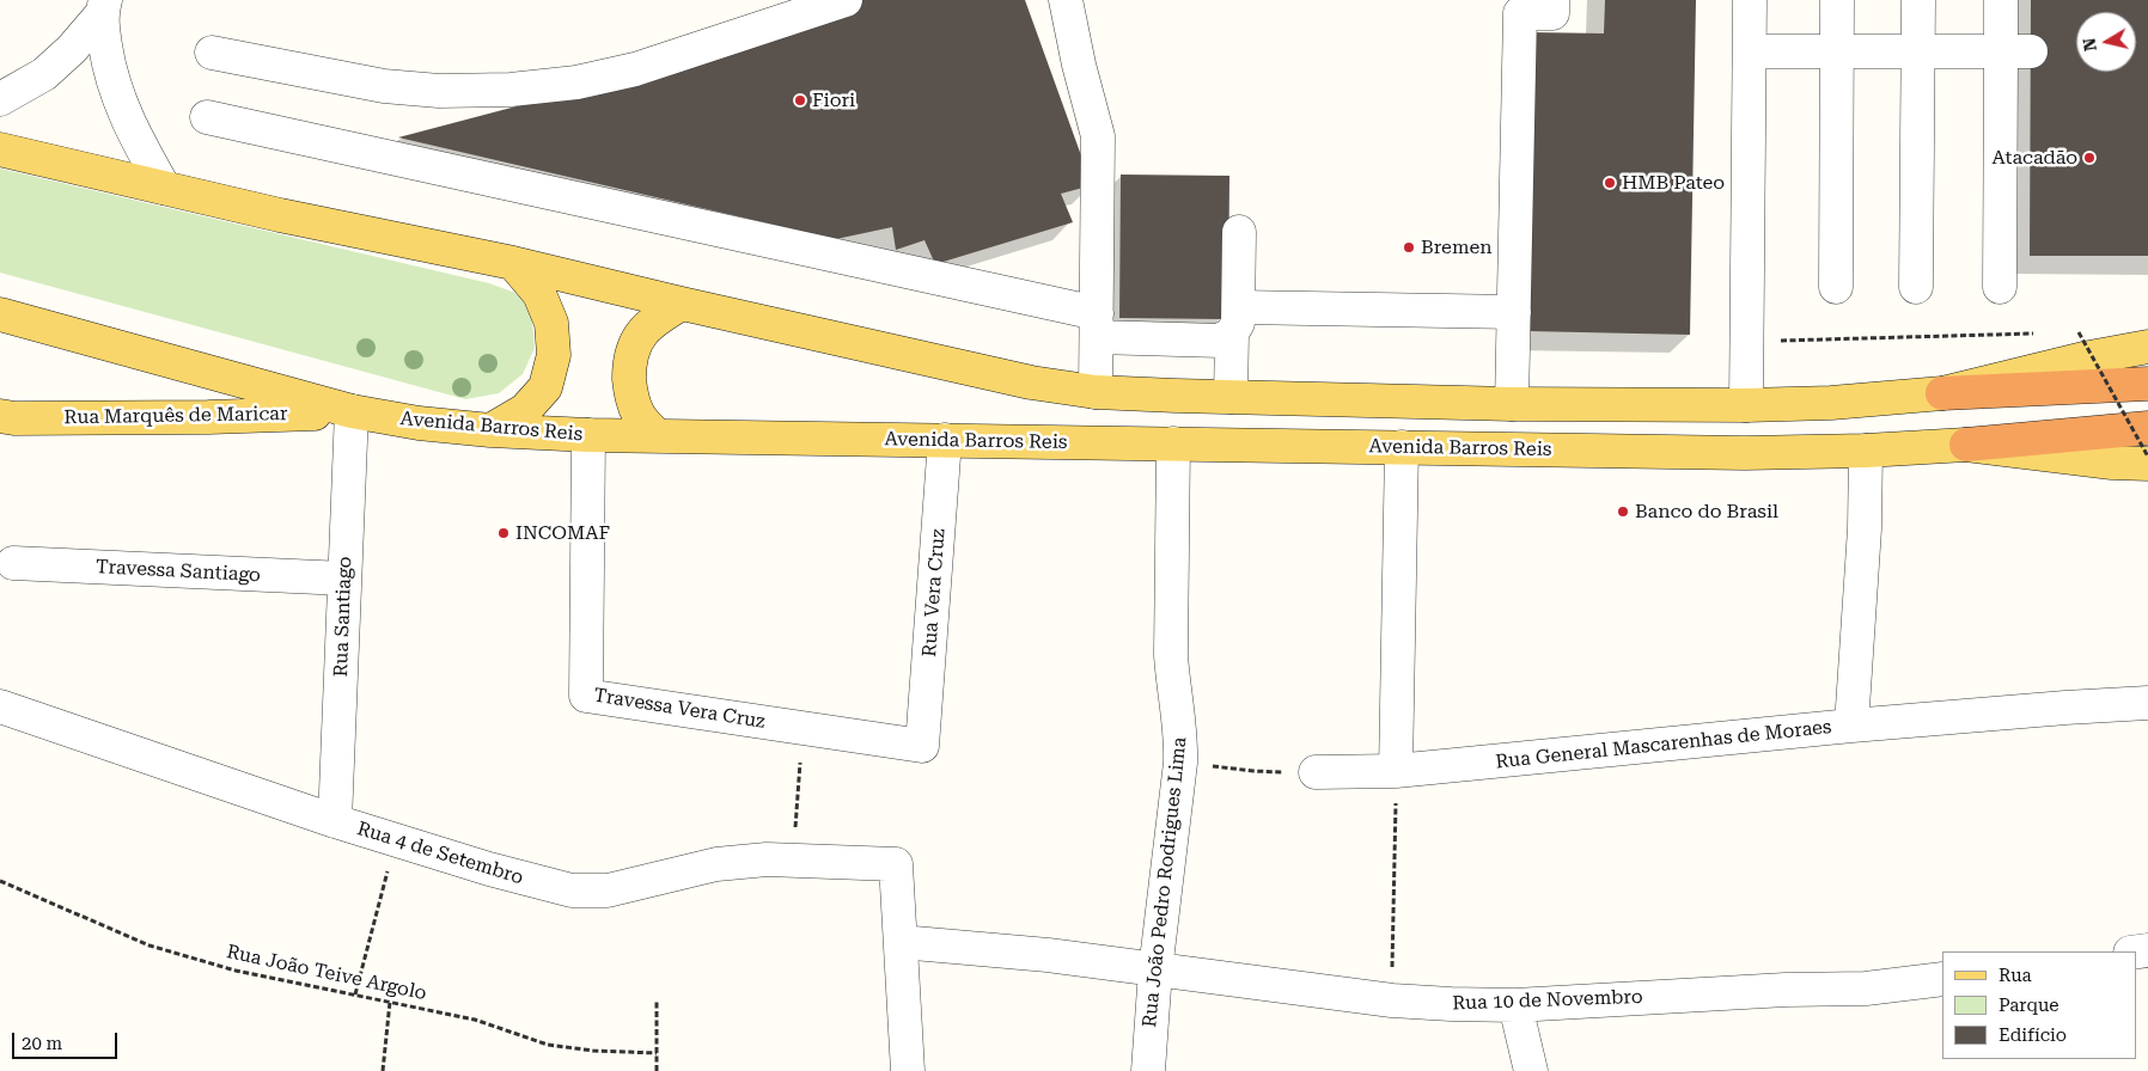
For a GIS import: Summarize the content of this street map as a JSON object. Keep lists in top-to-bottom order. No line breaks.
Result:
{"streets":{"highway":["Avenida Barros Reis"],"main road":["Rua Marquês de Maricar"],"street":["Travessa Santiago","Rua Vera Cruz","Rua Santiago","Travessa Vera Cruz","Rua General Mascarenhas de Moraes","Rua 4 de Setembro","Rua João Pedro Rodrigues Lima","Rua 10 de Novembro"],"path":["Rua João Teive Argolo"]},"crossings":[["Rua Marquês de Maricar","Avenida Barros Reis"],["Rua Marquês de Maricar","Rua Santiago"],["Avenida Barros Reis","Rua Vera Cruz"],["Avenida Barros Reis","Rua Santiago"],["Avenida Barros Reis","Travessa Vera Cruz"],["Avenida Barros Reis","Rua João Pedro Rodrigues Lima"],["Travessa Santiago","Rua Santiago"],["Rua Vera Cruz","Travessa Vera Cruz"],["Rua Santiago","Rua 4 de Setembro"],["Rua 4 de Setembro","Rua 10 de Novembro"],["Rua João Pedro Rodrigues Lima","Rua 10 de Novembro"]],"places":["Fiori","Atacadão","HMB Pateo","Bremen","Banco do Brasil","INCOMAF"],"legend":["Rua","Parque","Edifício"],"scale_bar":"20 m","north":"left"}
